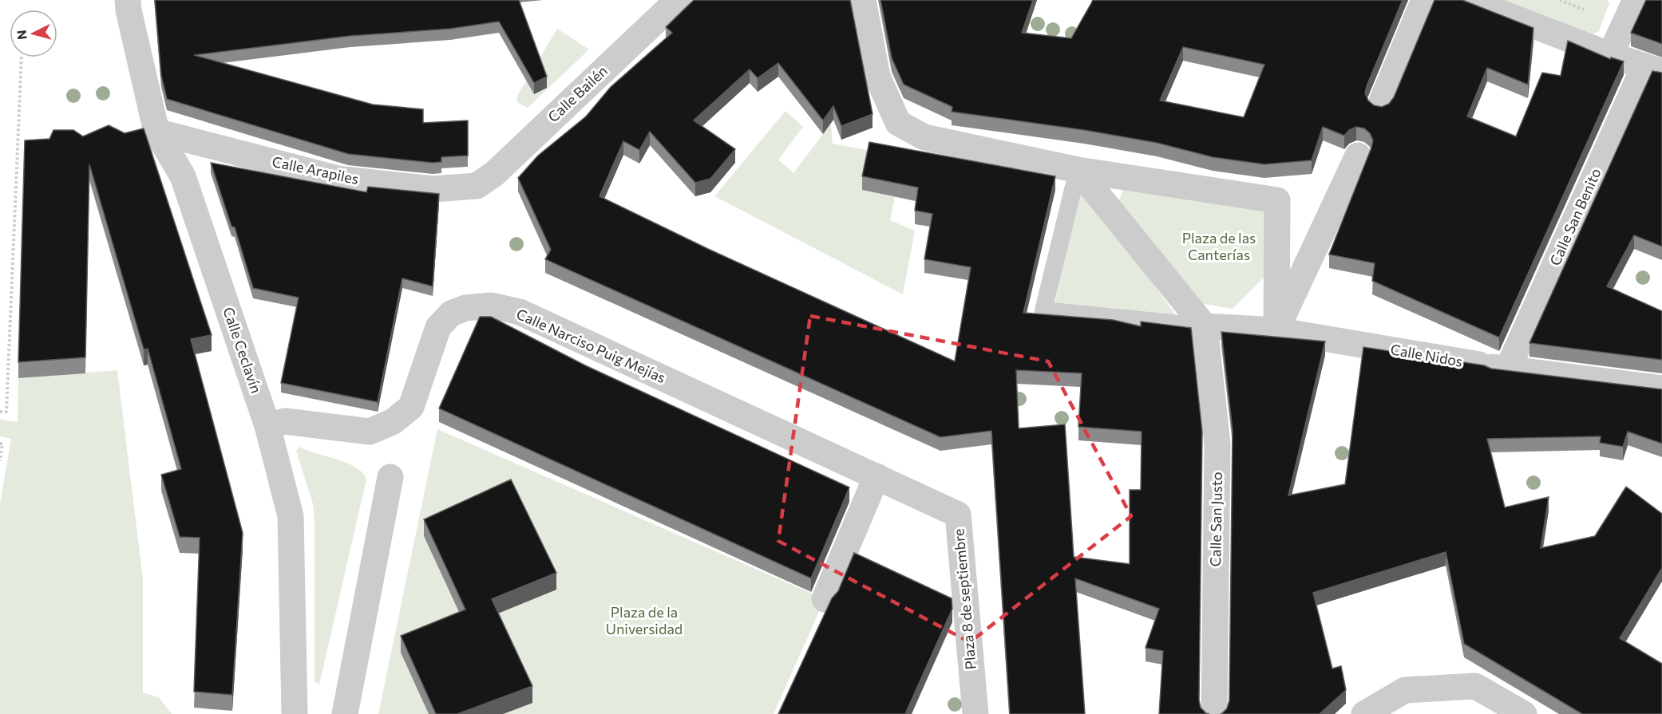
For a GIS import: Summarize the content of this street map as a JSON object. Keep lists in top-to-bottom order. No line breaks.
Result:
{"streets":{"street":["Calle Bailén","Calle Arapiles","Calle San Benito","Calle Narciso Puig Mejías","Calle Ceclavín","Calle Nidos","Calle San Justo","Plaza 8 de septiembre"]},"crossings":[["Calle Bailén","Calle Arapiles"],["Calle Arapiles","Calle Ceclavín"],["Calle San Benito","Calle Nidos"],["Calle Narciso Puig Mejías","Calle Ceclavín"],["Calle Narciso Puig Mejías","Plaza 8 de septiembre"]],"parks":["Plaza de las Canterías","Plaza de la Universidad"],"north":"left"}
